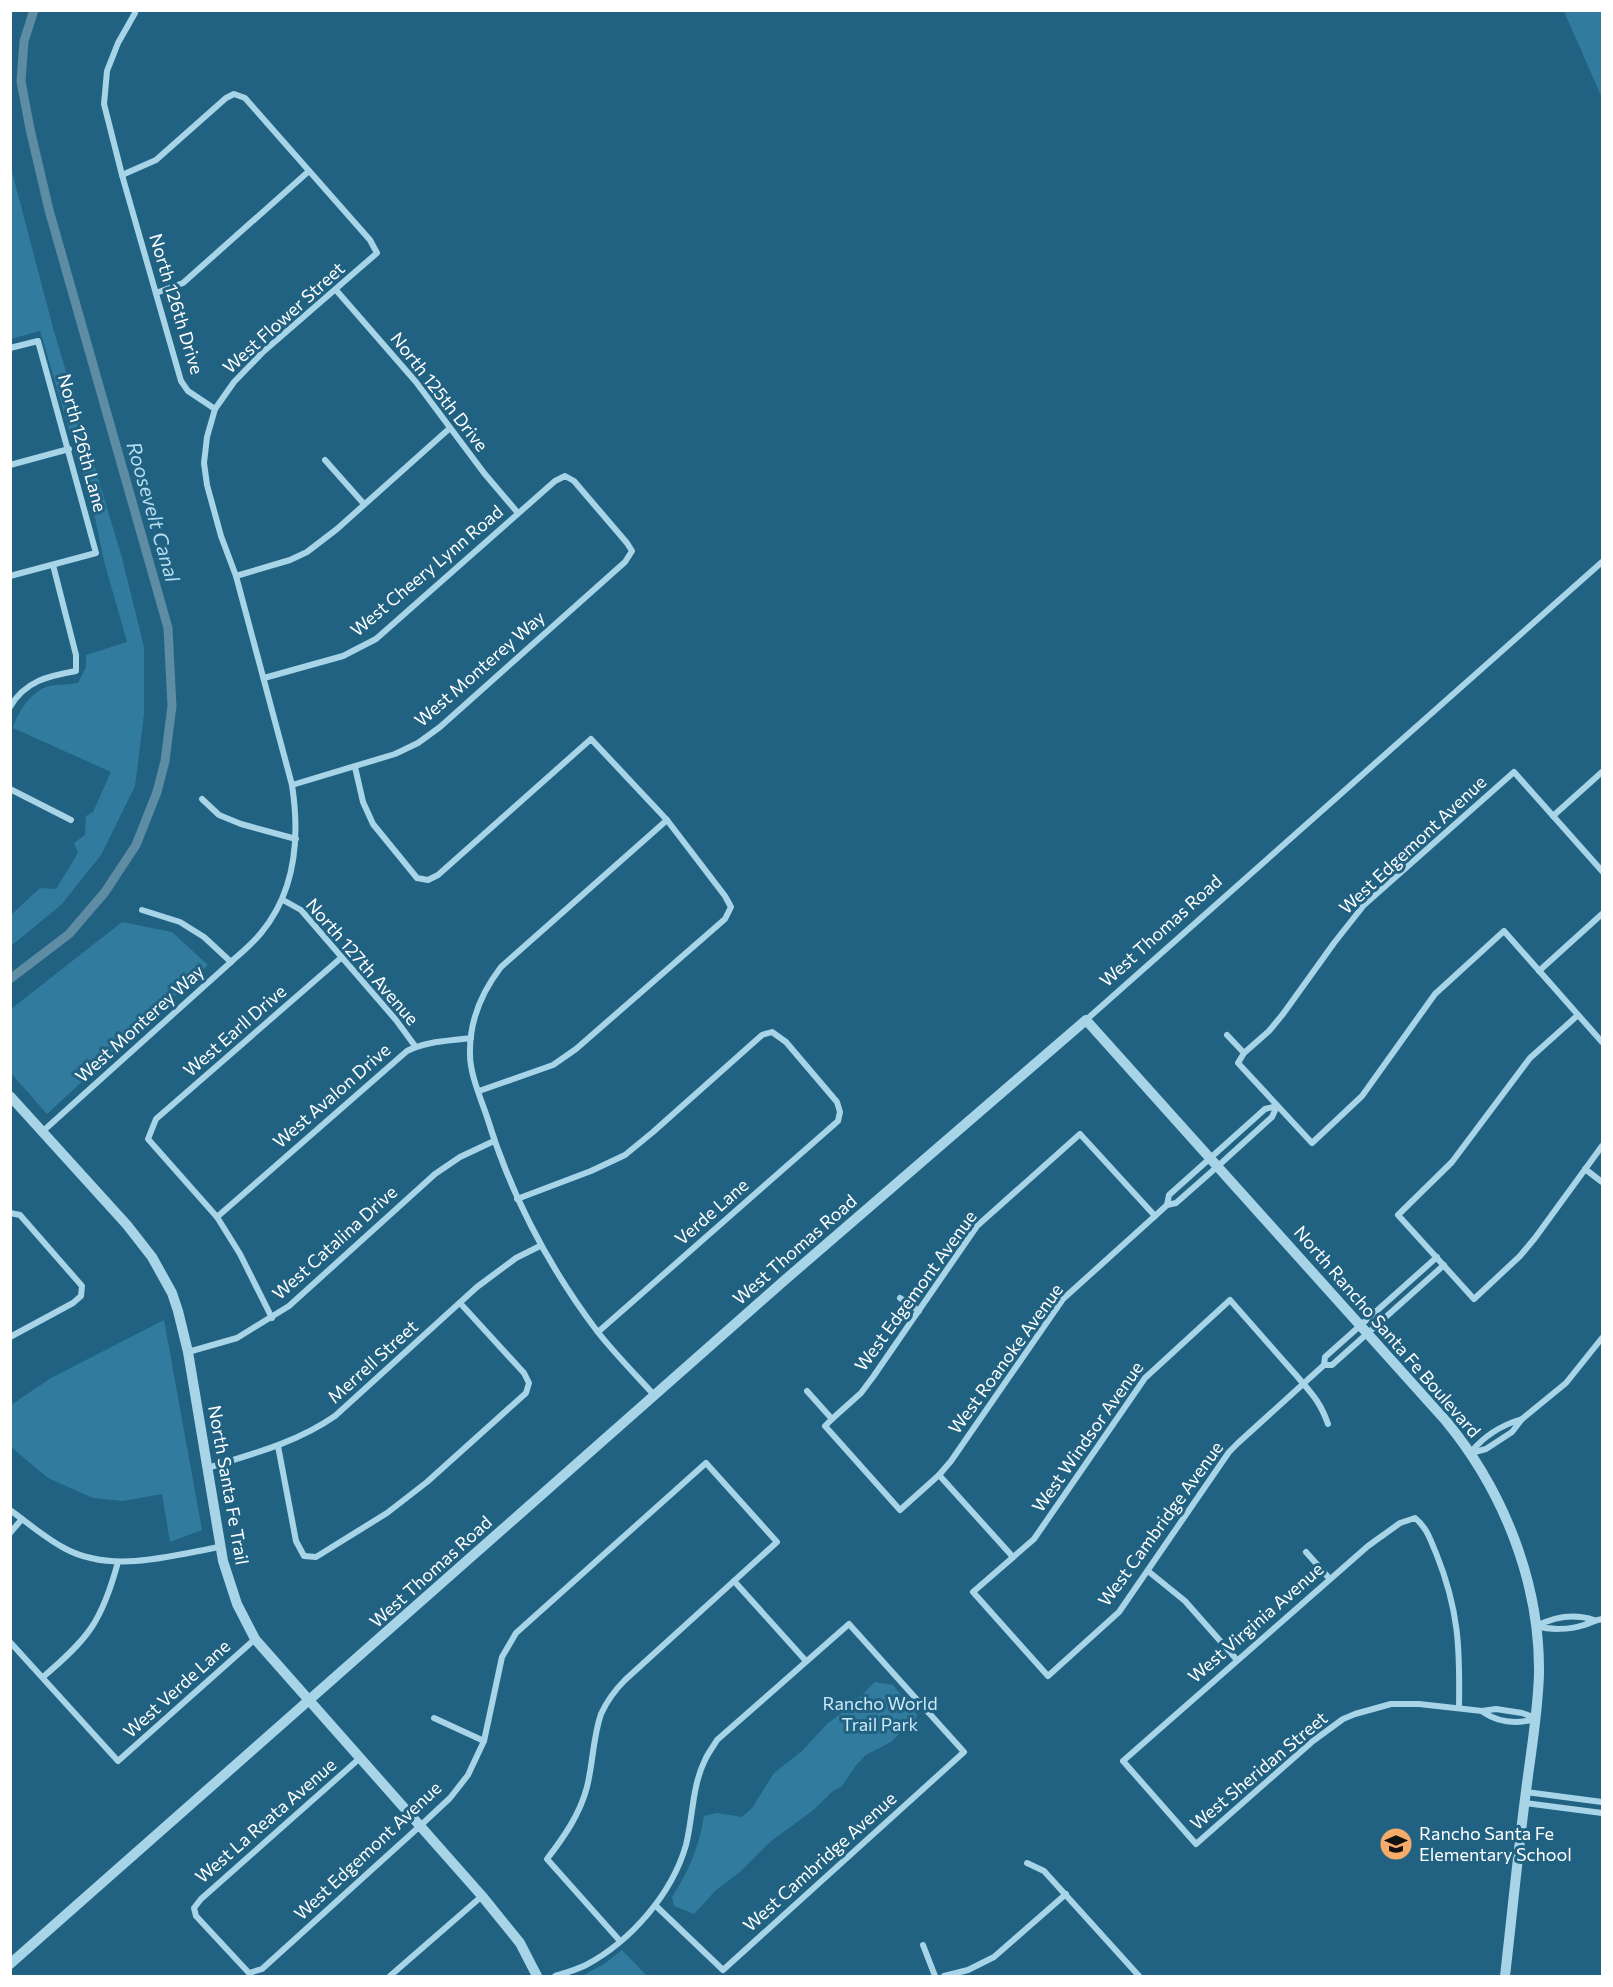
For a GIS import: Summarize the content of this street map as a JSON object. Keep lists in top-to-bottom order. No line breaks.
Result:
{"streets":{"street":["North 126th Drive","West Flower Street","North 125th Drive","North 126th Lane","West Cheery Lynn Road","West Monterey Way","West Edgemont Avenue","West Thomas Road","North 127th Avenue","West Earll Drive","West Avalon Drive","Verde Lane","West Catalina Drive","North Rancho Santa Fe Boulevard","West Roanoke Avenue","Merrell Street","West Windsor Avenue","North Santa Fe Trail","West Cambridge Avenue","West Virginia Avenue","West Verde Lane","West Sheridan Street","West La Reata Avenue"]},"crossings":[["North 126th Drive","West Flower Street"],["West Flower Street","North 125th Drive"],["North 125th Drive","West Cheery Lynn Road"],["West Cheery Lynn Road","West Monterey Way"],["West Monterey Way","North 127th Avenue"],["West Monterey Way","North Santa Fe Trail"],["West Edgemont Avenue","West Roanoke Avenue"],["West Edgemont Avenue","North Santa Fe Trail"],["West Edgemont Avenue","West La Reata Avenue"],["West Thomas Road","North Rancho Santa Fe Boulevard"],["West Thomas Road","North Santa Fe Trail"],["North 127th Avenue","West Earll Drive"],["North 127th Avenue","West Avalon Drive"],["West Earll Drive","West Avalon Drive"],["West Catalina Drive","North Santa Fe Trail"],["North Rancho Santa Fe Boulevard","West Roanoke Avenue"],["North Rancho Santa Fe Boulevard","West Sheridan Street"],["Merrell Street","North Santa Fe Trail"],["West Windsor Avenue","West Cambridge Avenue"],["North Santa Fe Trail","West Verde Lane"],["North Santa Fe Trail","West La Reata Avenue"],["West Virginia Avenue","West Sheridan Street"]],"water":["Roosevelt Canal"],"parks":["Rancho World Trail Park"],"places":{"school or university":["Rancho Santa Fe Elementary School"]}}
